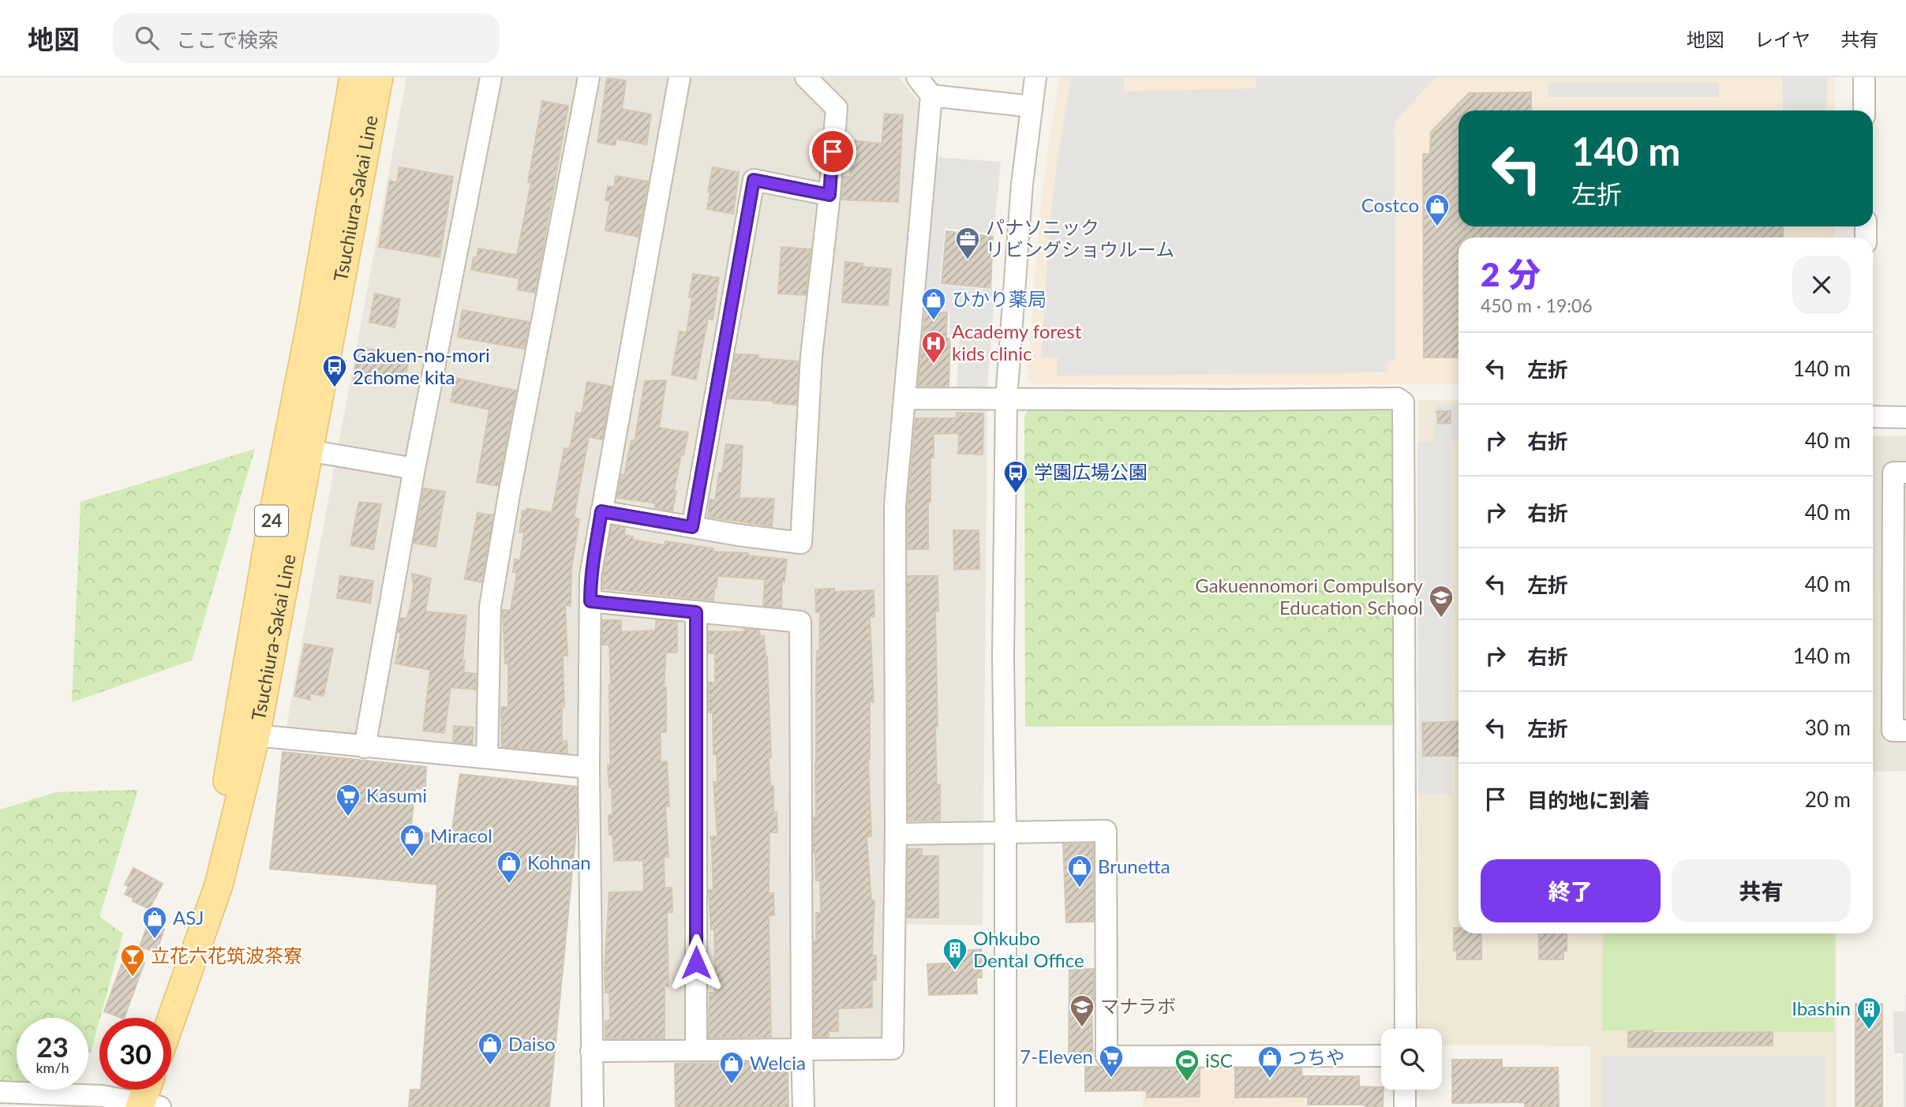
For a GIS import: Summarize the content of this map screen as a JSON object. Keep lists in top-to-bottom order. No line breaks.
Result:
{"streets":{"main road":["Tsuchiura-Sakai Line","24"]},"places":{"shop":["Costco","ひかり薬局","Miracol","Kohnan","Brunetta","ASJ","Daiso","つちや","Welcia"],"office":["パナソニック リビングショウルーム"],"hospital":["Academy forest kids clinic"],"bus stop":["Gakuen-no-mori 2chome kita","学園広場公園"],"school or university":["Gakuennomori Compulsory Education School","マナラボ"],"supermarket":["Kasumi","7-Eleven"],"building":["Ohkubo Dental Office","Ibashin"],"bar":["立花六花筑波茶寮"],"sports":["iSC"]},"page":{"header":"地図","search":"ここで検索","nav":["地図","レイヤ","共有"],"turn":["140 m","左折"],"heading":["2 分","450 m · 19:06"],"list":[{"name":"左折","value":"140 m"},{"name":"右折","value":"40 m"},{"name":"右折","value":"40 m"},{"name":"左折","value":"40 m"},{"name":"右折","value":"140 m"},{"name":"左折","value":"30 m"},{"name":"目的地に到着","value":"20 m"}],"buttons":["終了","共有"],"speed":"23 km/h","limit":"30"}}
